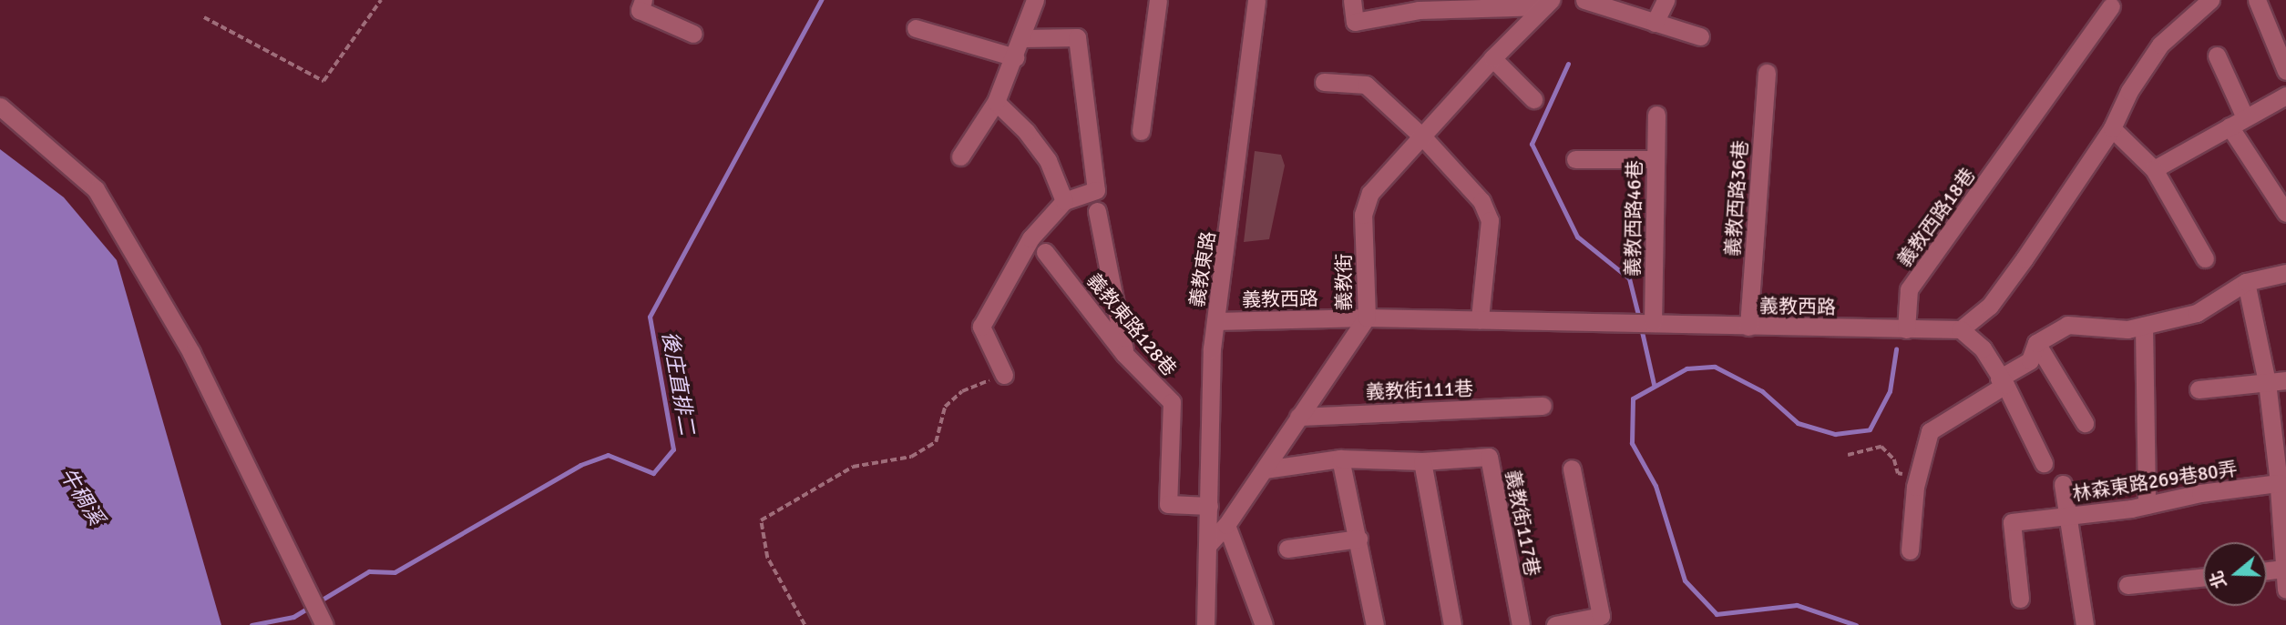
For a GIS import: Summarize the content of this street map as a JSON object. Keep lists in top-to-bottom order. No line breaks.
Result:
{"streets":{"street":["義教西路36巷","義教西路18巷","義教西路46巷","義教東路","義教街","義教西路","義教東路128巷","義教街111巷","林森東路269巷80弄","義教街117巷"]},"crossings":[["義教西路36巷","義教西路"],["義教西路18巷","義教西路"],["義教西路46巷","義教西路"],["義教東路","義教街"],["義教東路","義教西路"],["義教東路","義教東路128巷"],["義教街","義教西路"],["義教街","義教街111巷"],["義教街","義教街117巷"]],"water":["後庄直排二","牛稠溪"],"north":"left"}
